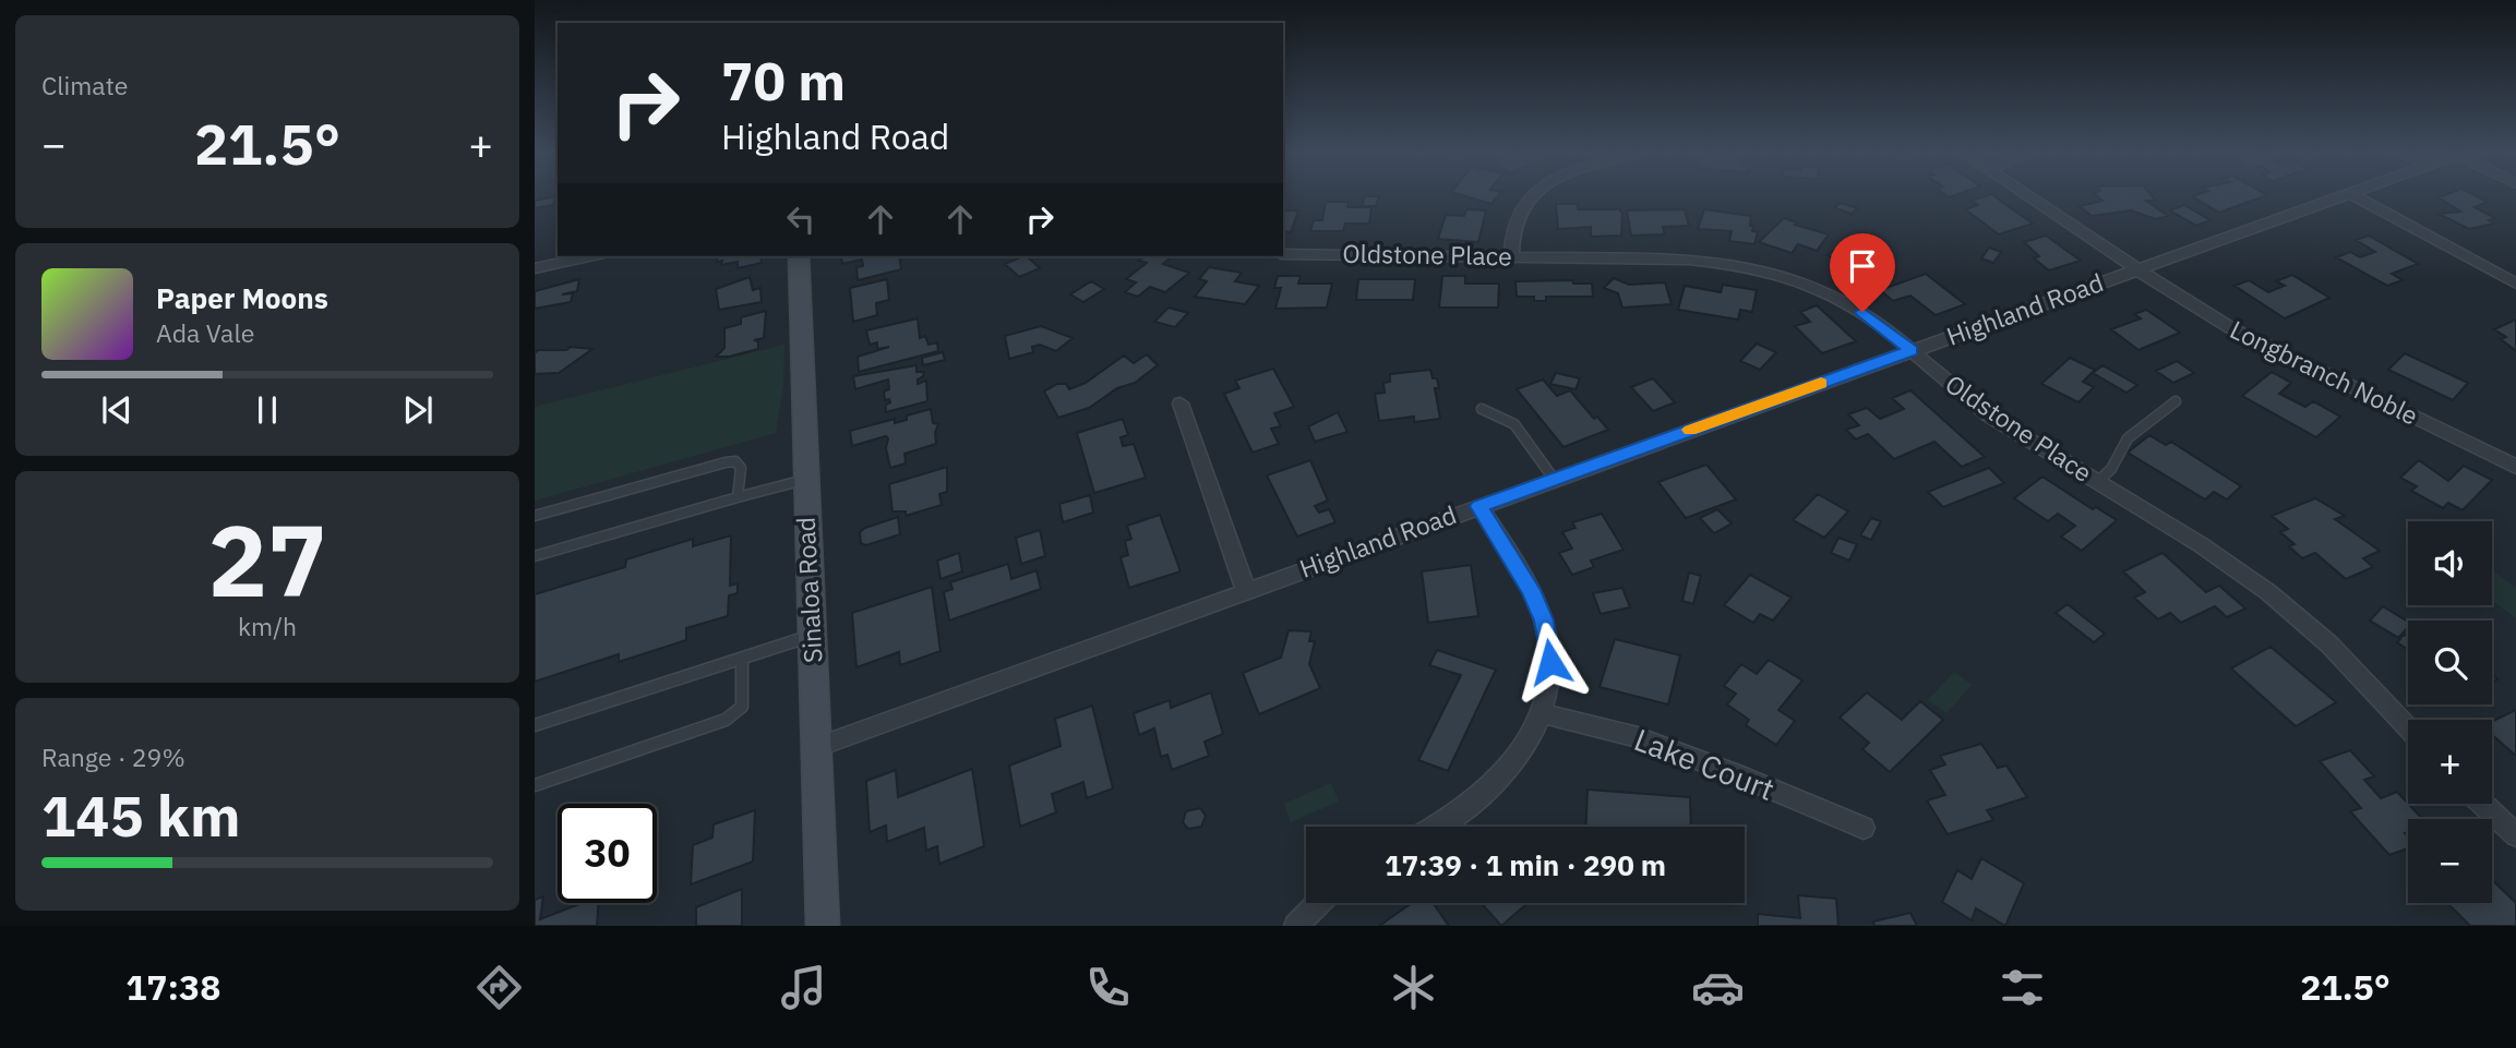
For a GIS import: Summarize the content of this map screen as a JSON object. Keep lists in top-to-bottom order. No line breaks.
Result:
{"streets":{"street":["Oldstone Place","Highland Road","Longbranch Noble","Sinaloa Road","Lake Court"]},"crossings":[["Oldstone Place","Highland Road"],["Highland Road","Longbranch Noble"],["Highland Road","Sinaloa Road"]],"page":{"tile":["Climate",["27","km/h"],["Range · 29%","145 km"]],"turn":["70 m","Highland Road"],"heat":["−","21.5°","+"],"song":["Paper Moons","Ada Vale"],"map_buttons":["+","−"],"limit":"30","trip":"17:39 · 1 min · 290 m","tabs":["17:38","21.5°"]}}
